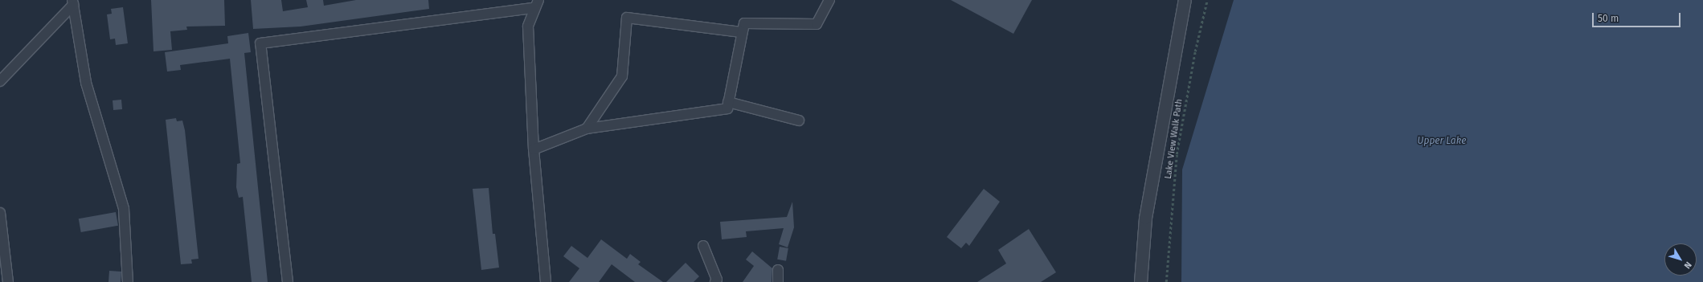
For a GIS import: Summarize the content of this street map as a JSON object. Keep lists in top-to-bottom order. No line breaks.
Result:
{"streets":{"path":["Lake View Walk Path"]},"water":["Upper Lake"],"scale_bar":"50 m","north":"bottom right"}
